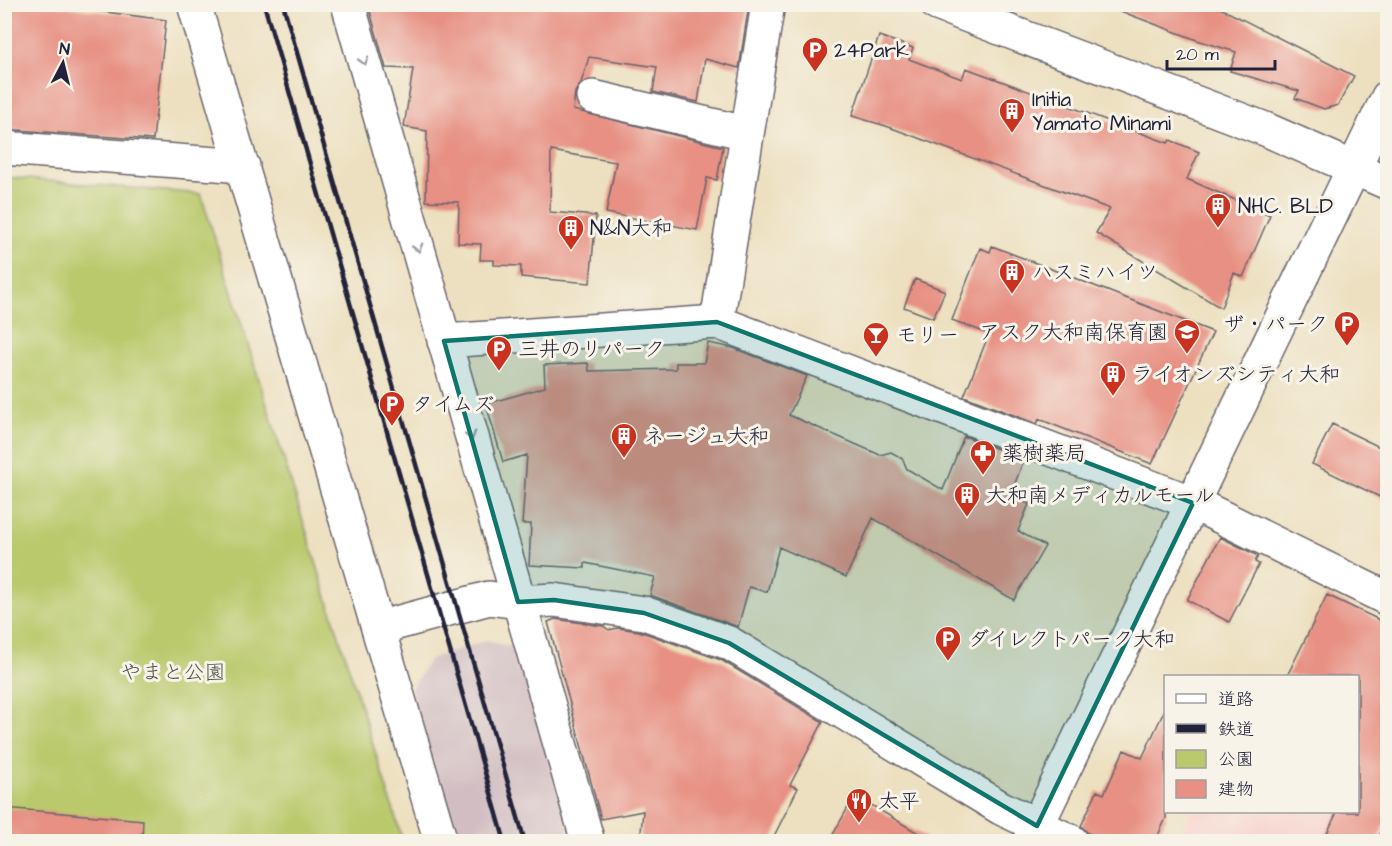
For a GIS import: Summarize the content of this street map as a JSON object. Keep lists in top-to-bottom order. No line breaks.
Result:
{"parks":["やまと公園"],"places":{"parking":["24Park","ザ・パーク","三井のリパーク","タイムズ","ダイレクトパーク大和"],"building":["Initia Yamato Minami","NHC. BLD","N&N大和","ハスミハイツ","ライオンズシティ大和","ネージュ大和","大和南メディカルモール"],"school or university":["アスク大和南保育園"],"bar":["モリー"],"pharmacy":["薬樹薬局"],"restaurant":["太平"]},"legend":["道路","鉄道","公園","建物"],"scale_bar":"20 m","north":"top"}
